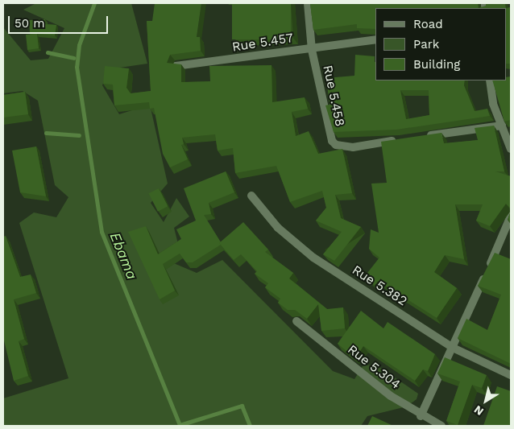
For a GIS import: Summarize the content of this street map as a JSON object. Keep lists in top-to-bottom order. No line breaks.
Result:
{"streets":{"street":["Rue 5.457","Rue 5.458","Rue 5.382","Rue 5.304"]},"crossings":[["Rue 5.457","Rue 5.458"]],"water":["Ebama"],"legend":["Road","Park","Building"],"scale_bar":"50 m","north":"bottom left"}
